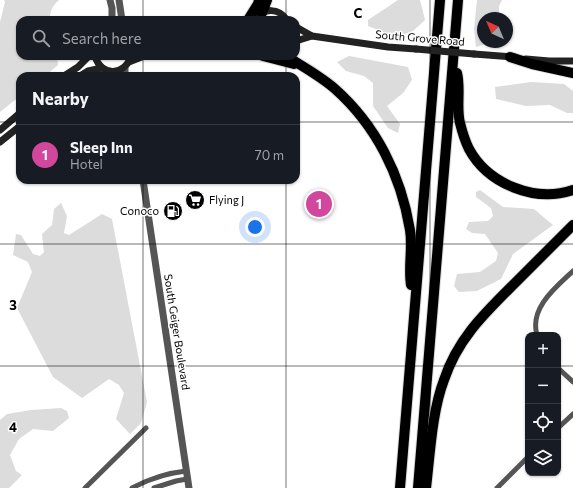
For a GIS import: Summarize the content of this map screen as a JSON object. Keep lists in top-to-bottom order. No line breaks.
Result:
{"streets":{"main road":["South Grove Road"],"street":["South Geiger Boulevard"]},"places":{"supermarket":["Flying J"],"fuel station":["Conoco"]},"north":"top left","page":{"search":"Search here","heading":"Nearby","list":[{"mark":"1","name":"Sleep Inn","note":"Hotel","value":"70 m"}],"pins":"1","map_buttons":["+","−"]},"grid":{"columns":["C"],"rows":["3","4"]}}
